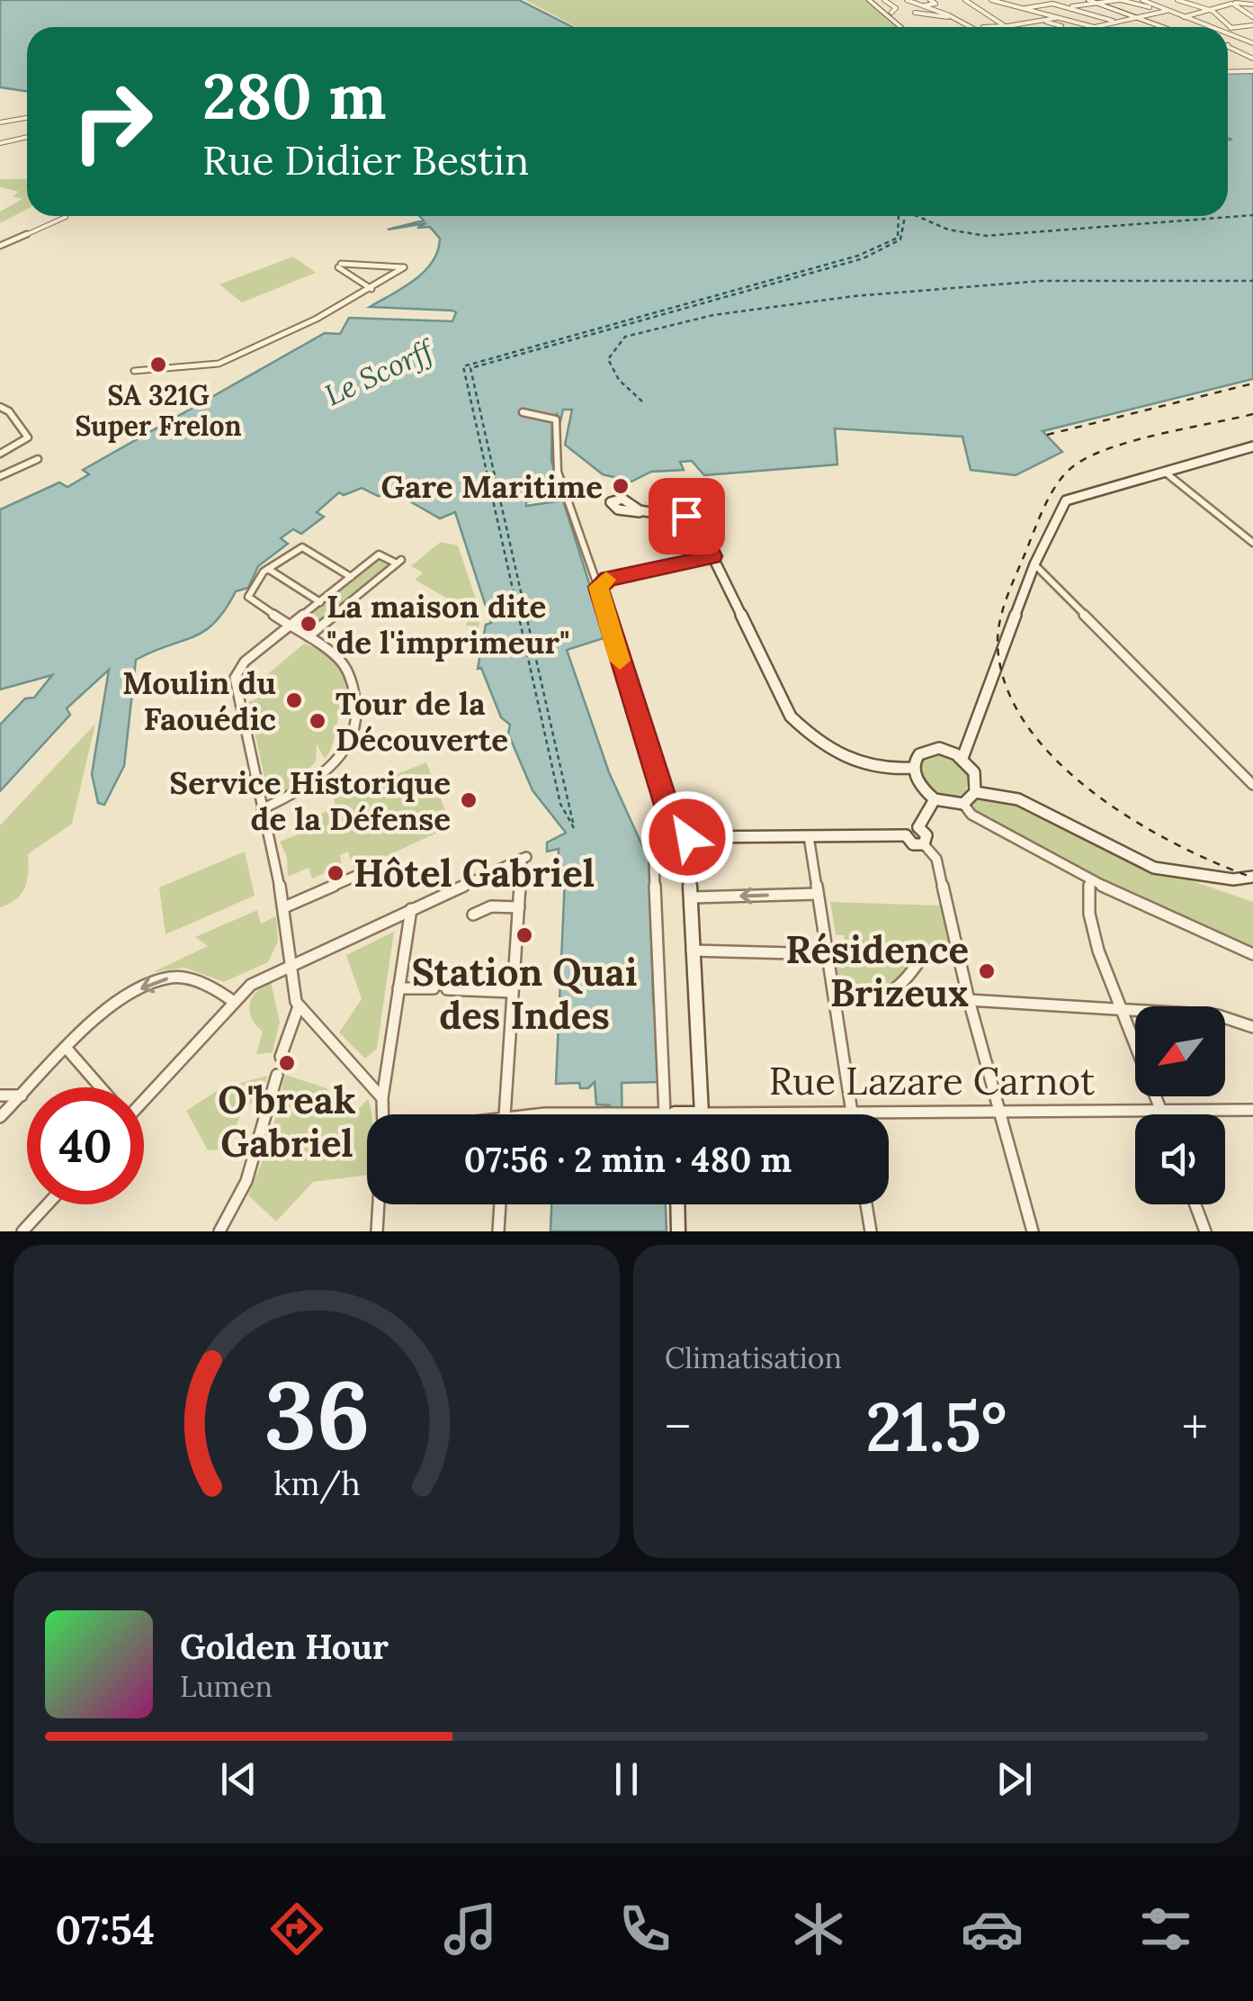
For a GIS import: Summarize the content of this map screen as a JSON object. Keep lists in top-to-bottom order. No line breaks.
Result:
{"streets":{"street":["Rue Lazare Carnot"]},"water":["Le Scorff"],"places":["SA 321G Super Frelon","Gare Maritime","La maison dite \"de l'imprimeur\"","Moulin du Faouédic","Tour de la Découverte","Service Historique de la Défense","Hôtel Gabriel","Station Quai des Indes","Résidence Brizeux","O'break Gabriel"],"north":"bottom left","page":{"turn":["280 m","Rue Didier Bestin"],"limit":"40","trip":"07:56 · 2 min · 480 m","tile":"Climatisation","heat":["−","21.5°","+"],"song":["Golden Hour","Lumen"],"tabs":"07:54","gauge":["36","km/h"]}}
